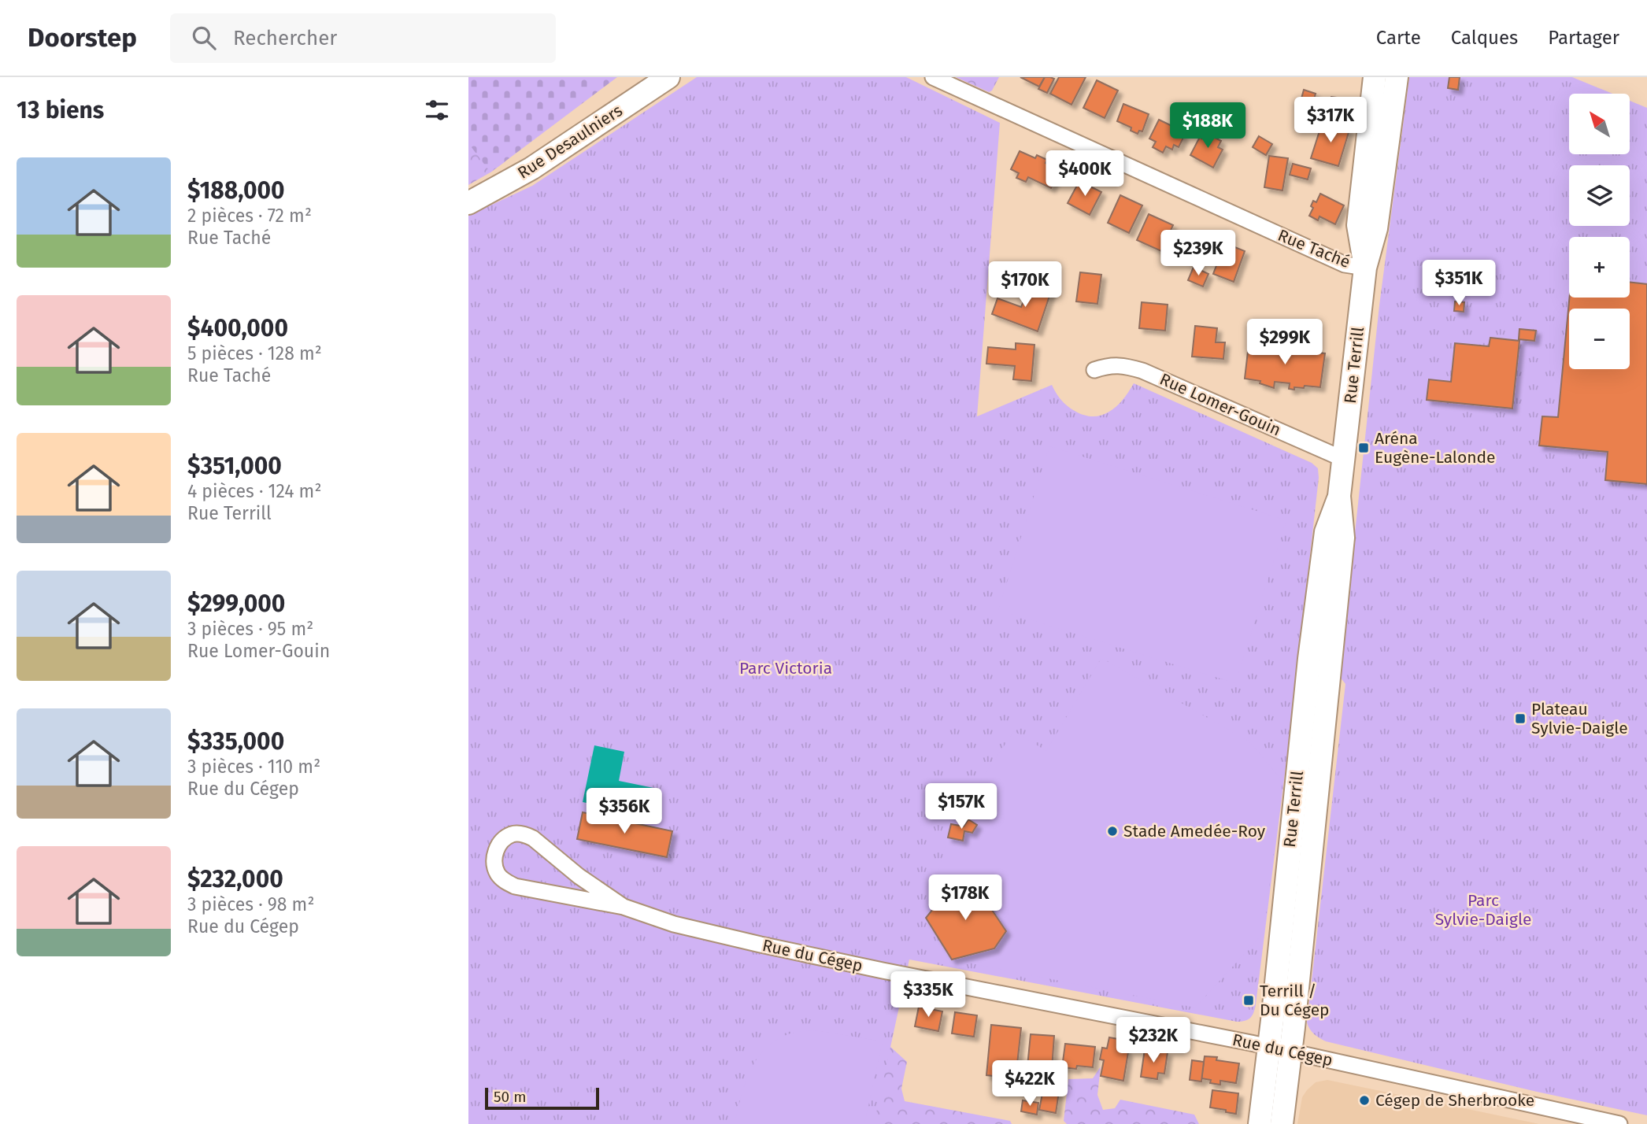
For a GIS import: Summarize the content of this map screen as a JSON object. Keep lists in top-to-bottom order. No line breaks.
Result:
{"streets":{"street":["Rue Desaulniers","Rue Taché","Rue Terrill","Rue Lomer-Gouin","Rue du Cégep"]},"crossings":[["Rue Taché","Rue Terrill"],["Rue Terrill","Rue Lomer-Gouin"],["Rue Terrill","Rue du Cégep"]],"parks":["Parc Victoria","Parc Sylvie-Daigle"],"places":{"transit":["Aréna Eugène-Lalonde","Plateau Sylvie-Daigle","Terrill / Du Cégep"],"other":["Stade Amedée-Roy","Cégep de Sherbrooke"]},"scale_bar":"50 m","north":"top left","page":{"header":"Doorstep","search":"Rechercher","nav":["Carte","Calques","Partager"],"heading":"13 biens","map_buttons":["+","−"],"price":["$317K","$188K","$400K","$239K","$351K","$170K","$299K","$157K","$356K","$178K","$335K","$232K","$422K"],"list":[{"name":"$188,000","note":"2 pièces · 72 m² · Rue Taché"},{"name":"$400,000","note":"5 pièces · 128 m² · Rue Taché"},{"name":"$351,000","note":"4 pièces · 124 m² · Rue Terrill"},{"name":"$299,000","note":"3 pièces · 95 m² · Rue Lomer-Gouin"},{"name":"$335,000","note":"3 pièces · 110 m² · Rue du Cégep"},{"name":"$232,000","note":"3 pièces · 98 m² · Rue du Cégep"}],"scale":"50 m"}}
